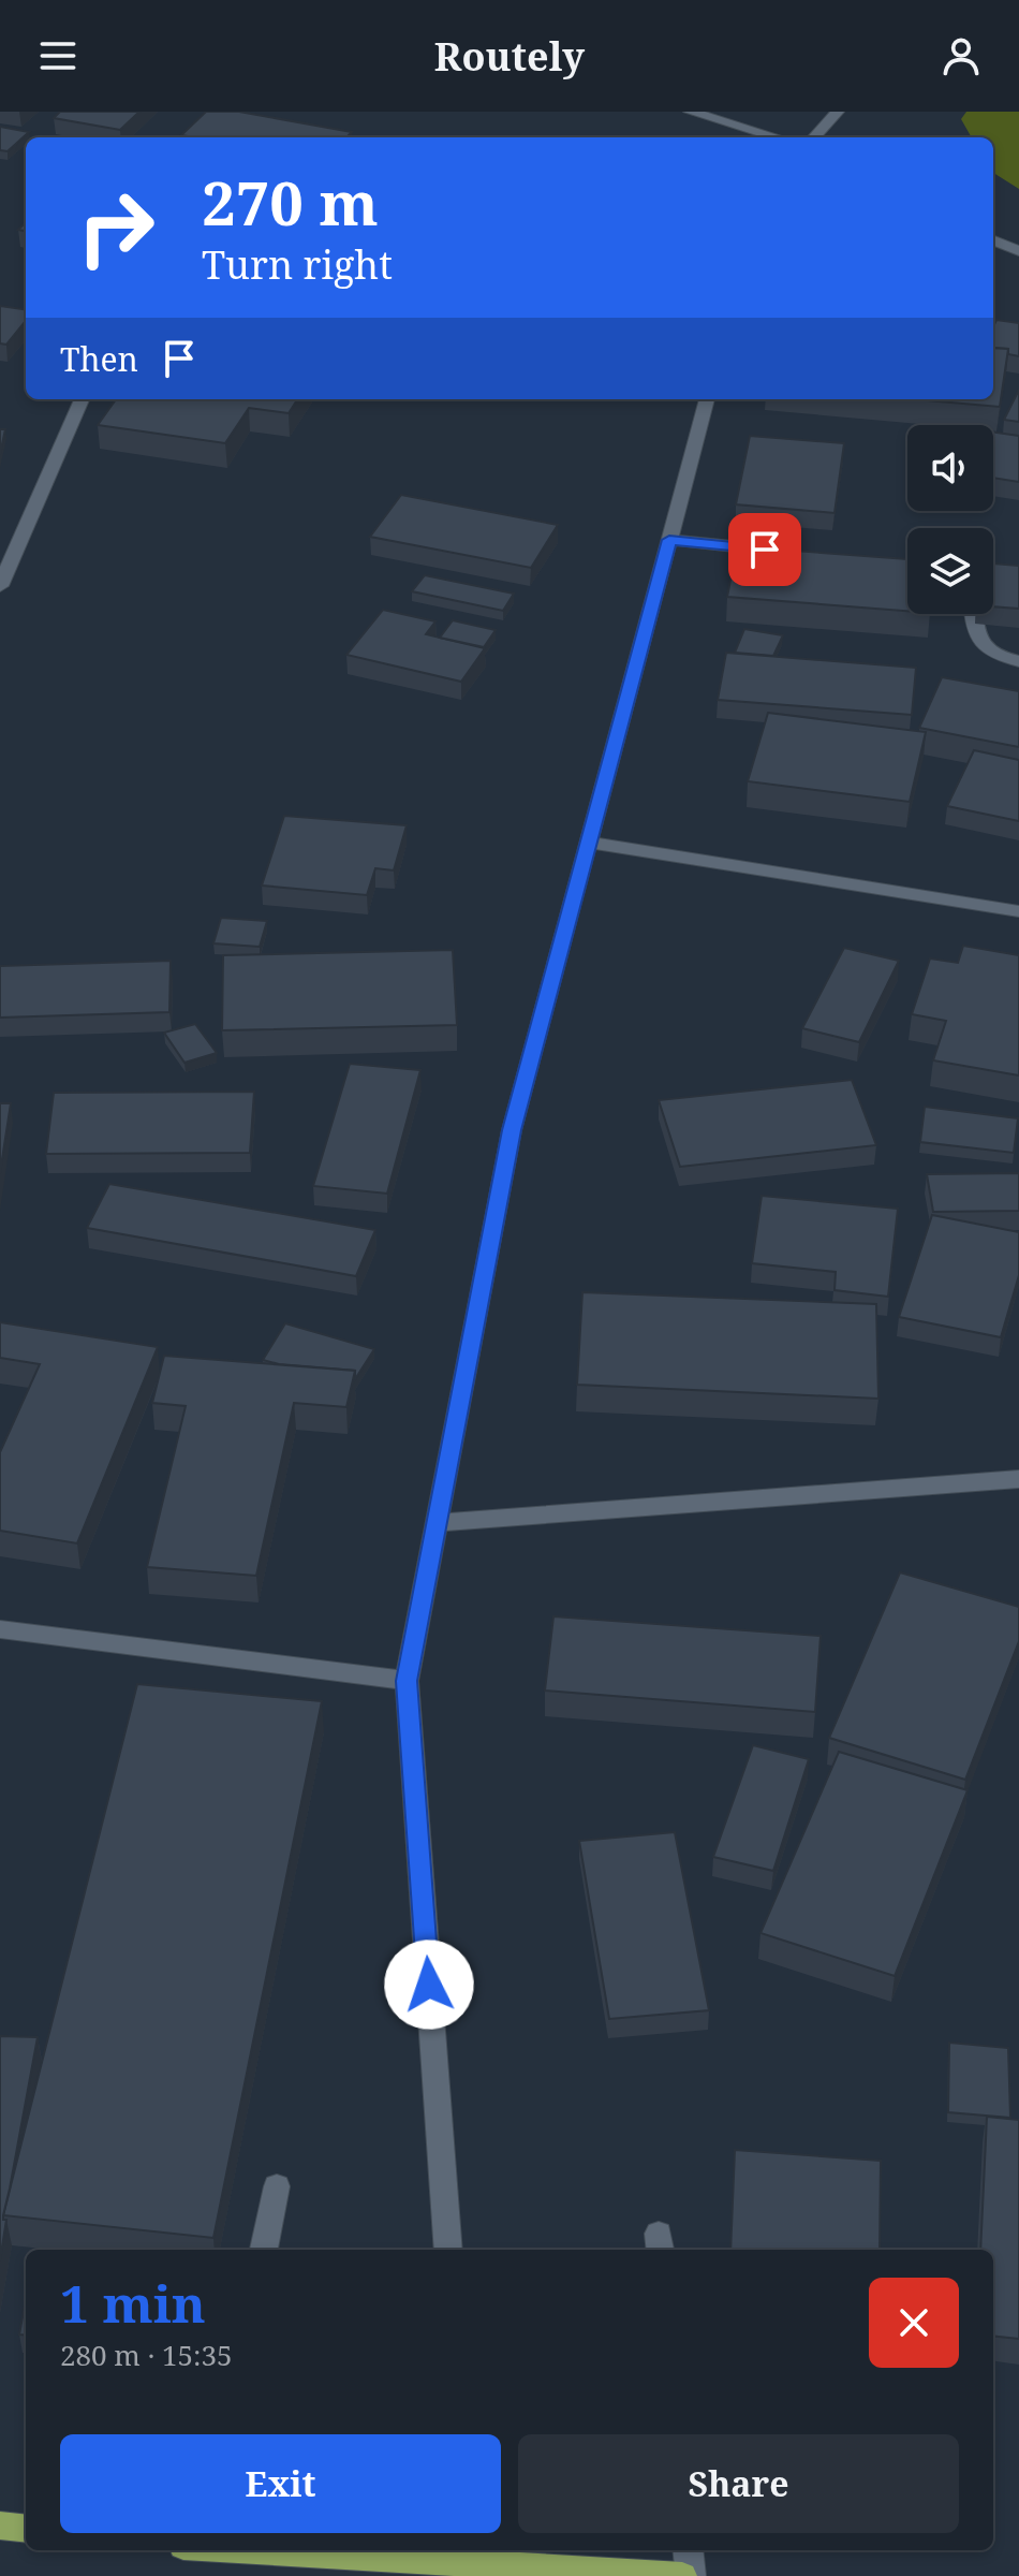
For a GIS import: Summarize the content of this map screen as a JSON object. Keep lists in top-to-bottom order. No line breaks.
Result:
{"page":{"header":"Routely","turn":["270 m","Turn right"],"then":"Then","heading":["1 min","280 m · 15:35"],"buttons":["Exit","Share"]}}
